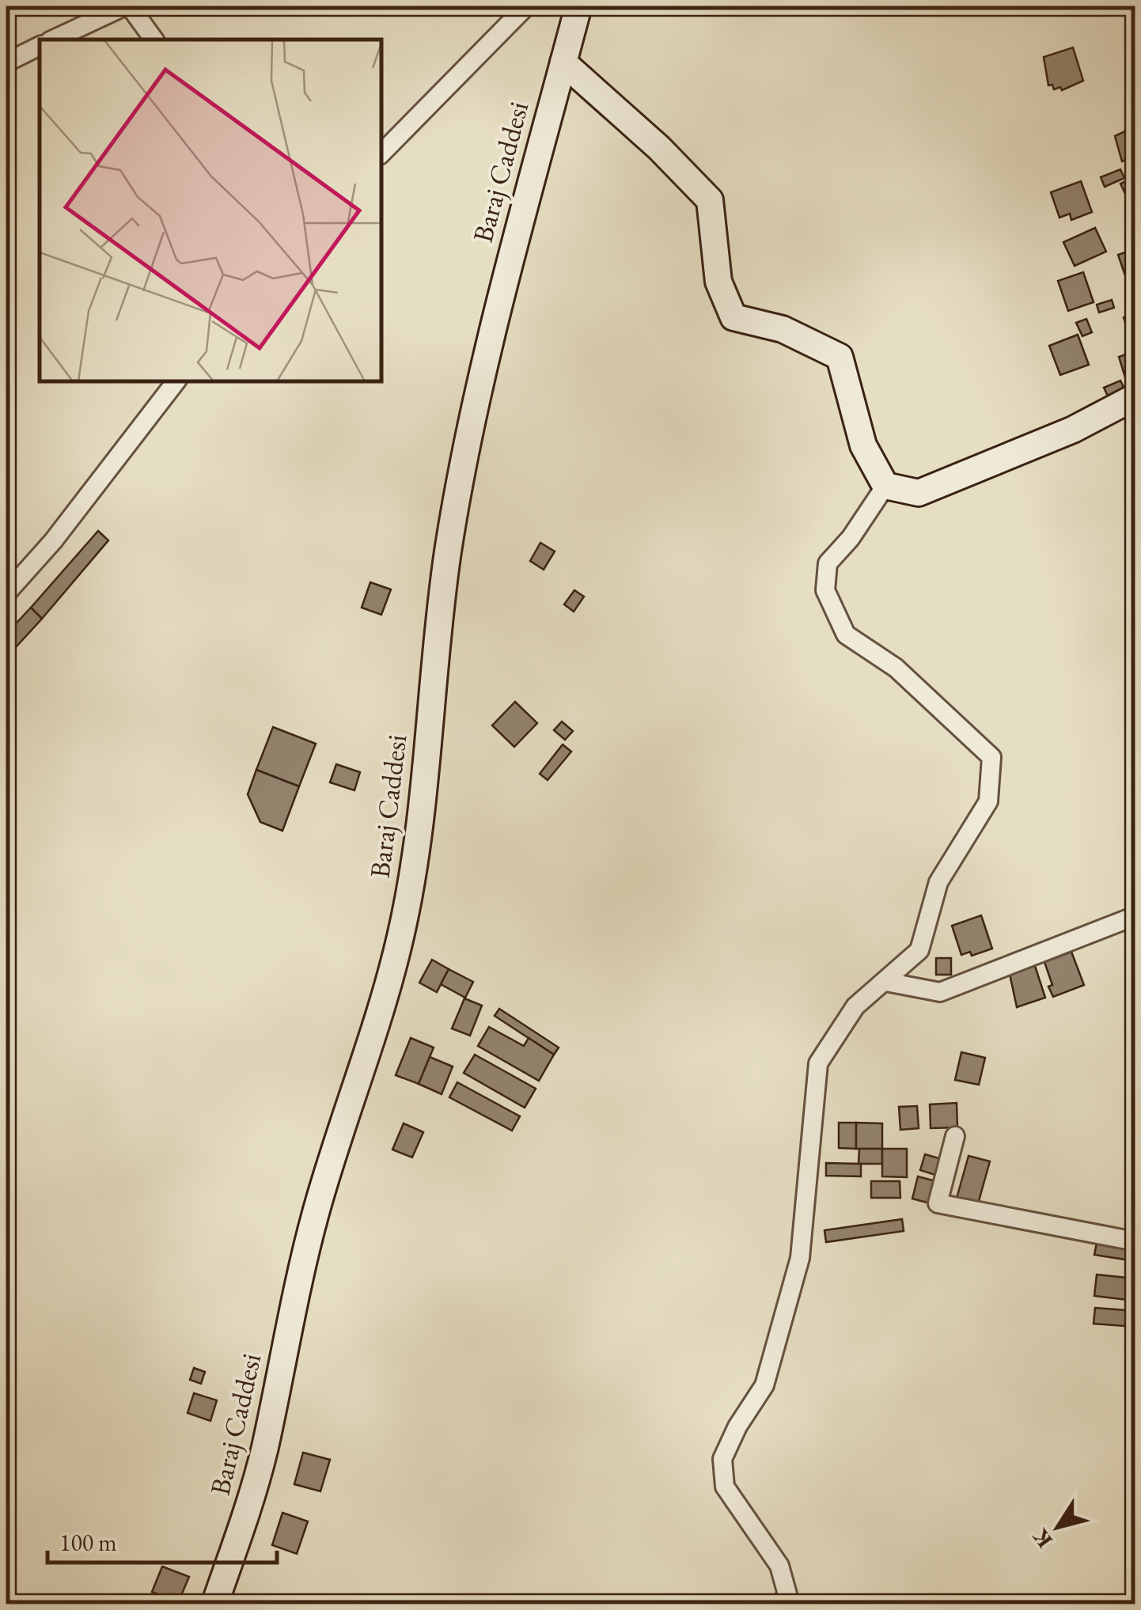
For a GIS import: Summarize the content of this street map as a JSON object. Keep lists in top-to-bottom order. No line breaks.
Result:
{"streets":{"main road":["Baraj Caddesi"]},"scale_bar":"100 m","north":"bottom left"}
